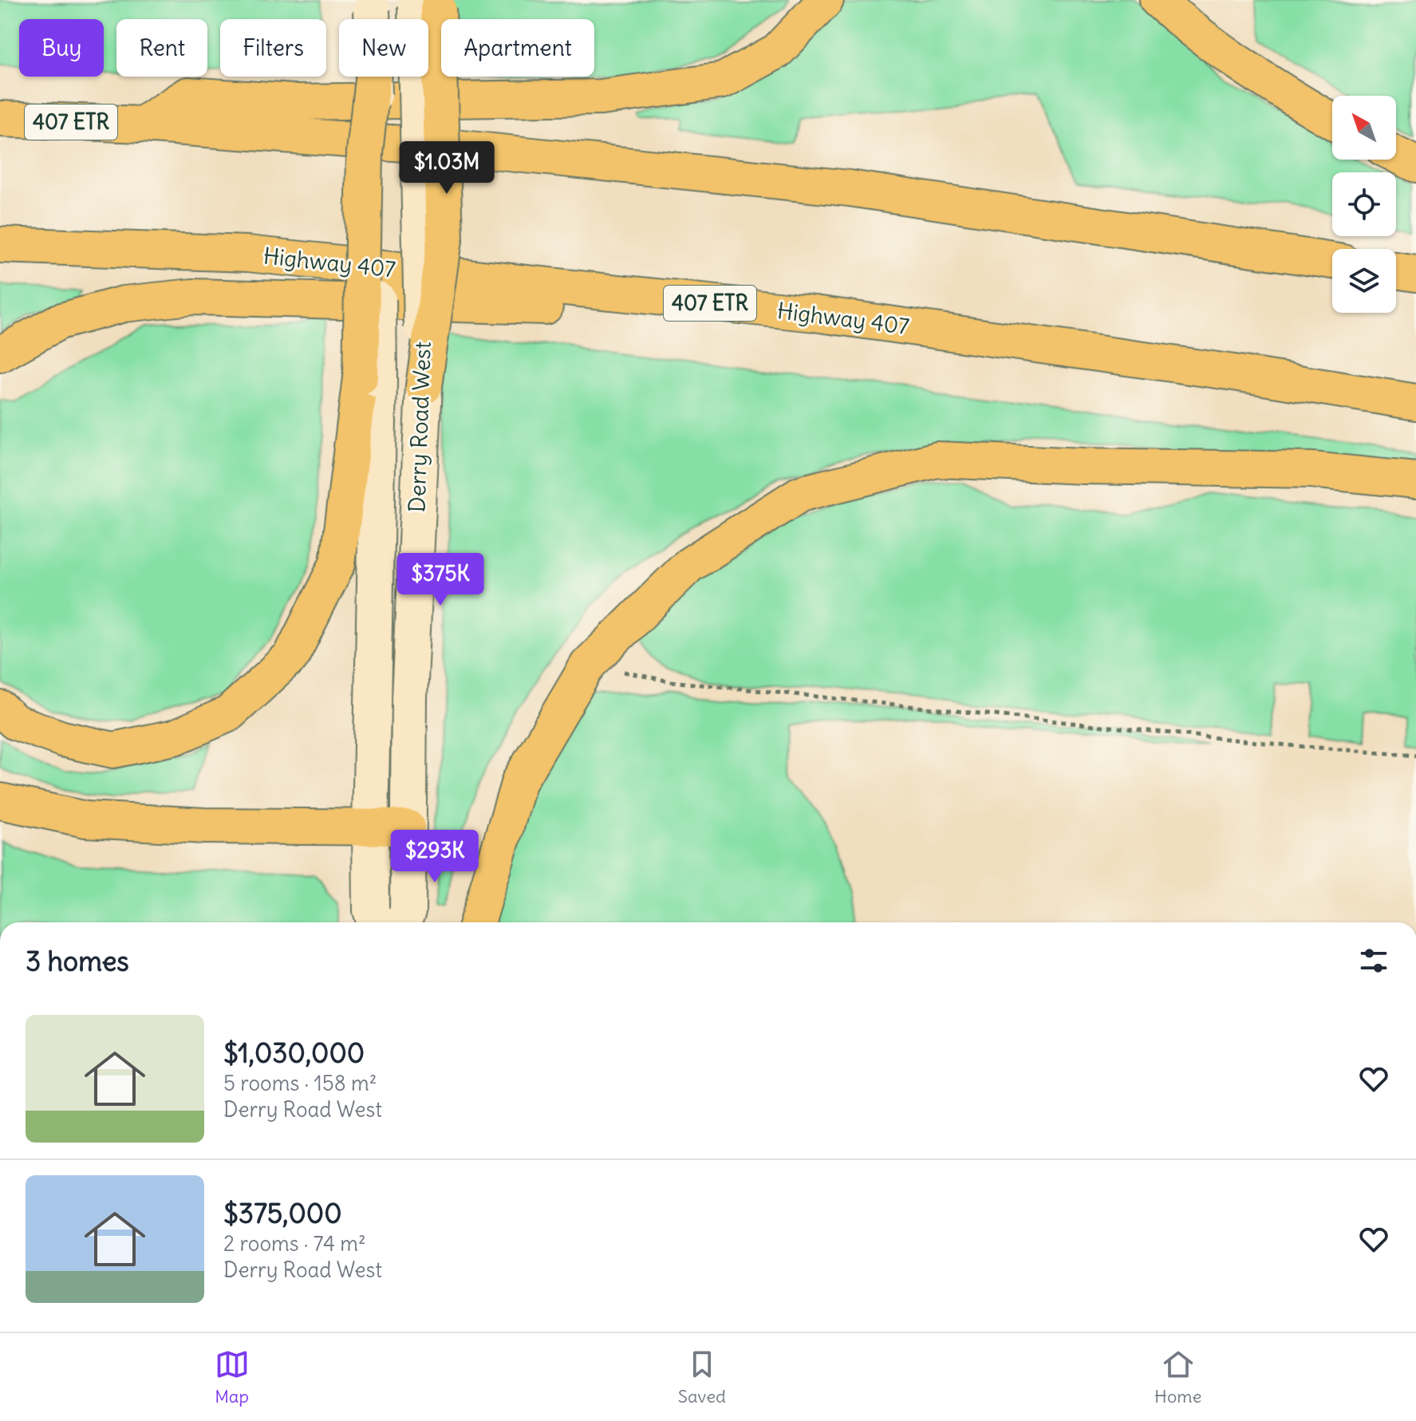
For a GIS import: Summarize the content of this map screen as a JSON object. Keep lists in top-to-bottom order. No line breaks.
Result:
{"streets":{"highway":["407 ETR","Highway 407"],"main road":["Derry Road West"]},"north":"top left","page":{"chip":["Buy","Rent","Filters","New","Apartment"],"price":["$1.03M","$375K","$293K"],"heading":"3 homes","list":[{"name":"$1,030,000","note":"5 rooms · 158 m² · Derry Road West"},{"name":"$375,000","note":"2 rooms · 74 m² · Derry Road West"}],"tabs":["Map","Saved","Home"]}}
